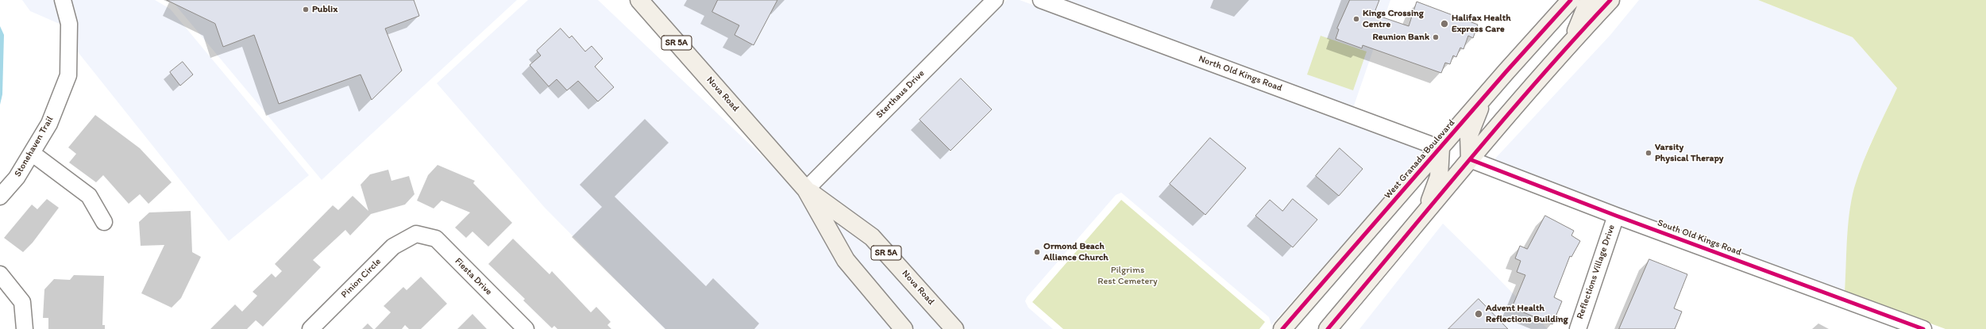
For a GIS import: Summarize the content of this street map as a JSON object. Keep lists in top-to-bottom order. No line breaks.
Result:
{"streets":{"main road":["SR 5A","Nova Road","West Granada Boulevard"],"street":["North Old Kings Road","Sterthaus Drive","Stonehaven Trail","South Old Kings Road","Reflections Village Drive","Fiesta Drive","Pinion Circle"]},"crossings":[["North Old Kings Road","West Granada Boulevard"],["Nova Road","Sterthaus Drive"],["South Old Kings Road","Reflections Village Drive"],["Fiesta Drive","Pinion Circle"]],"parks":["Pilgrims Rest Cemetery"],"places":["Publix","Kings Crossing Centre","Halifax Health Express Care","Reunion Bank","Varsity Physical Therapy","Ormond Beach Alliance Church","Advent Health Reflections Building"]}
